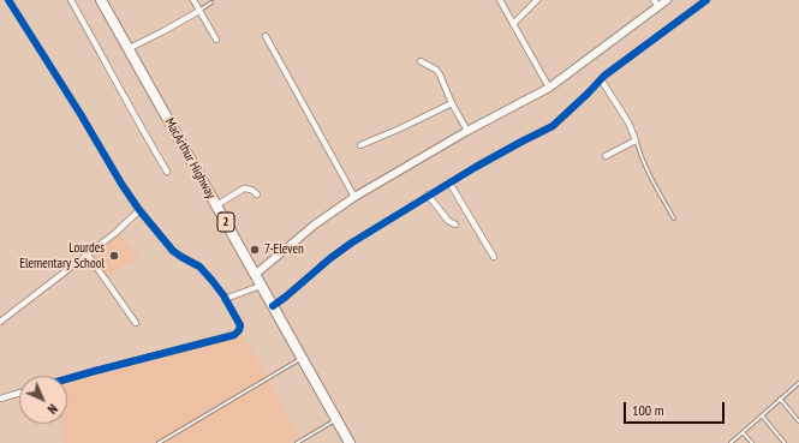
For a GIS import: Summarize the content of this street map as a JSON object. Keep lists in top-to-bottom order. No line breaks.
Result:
{"streets":{"highway":["MacArthur Highway","2"]},"places":["7-Eleven","Lourdes Elementary School"],"scale_bar":"100 m","north":"bottom right"}
